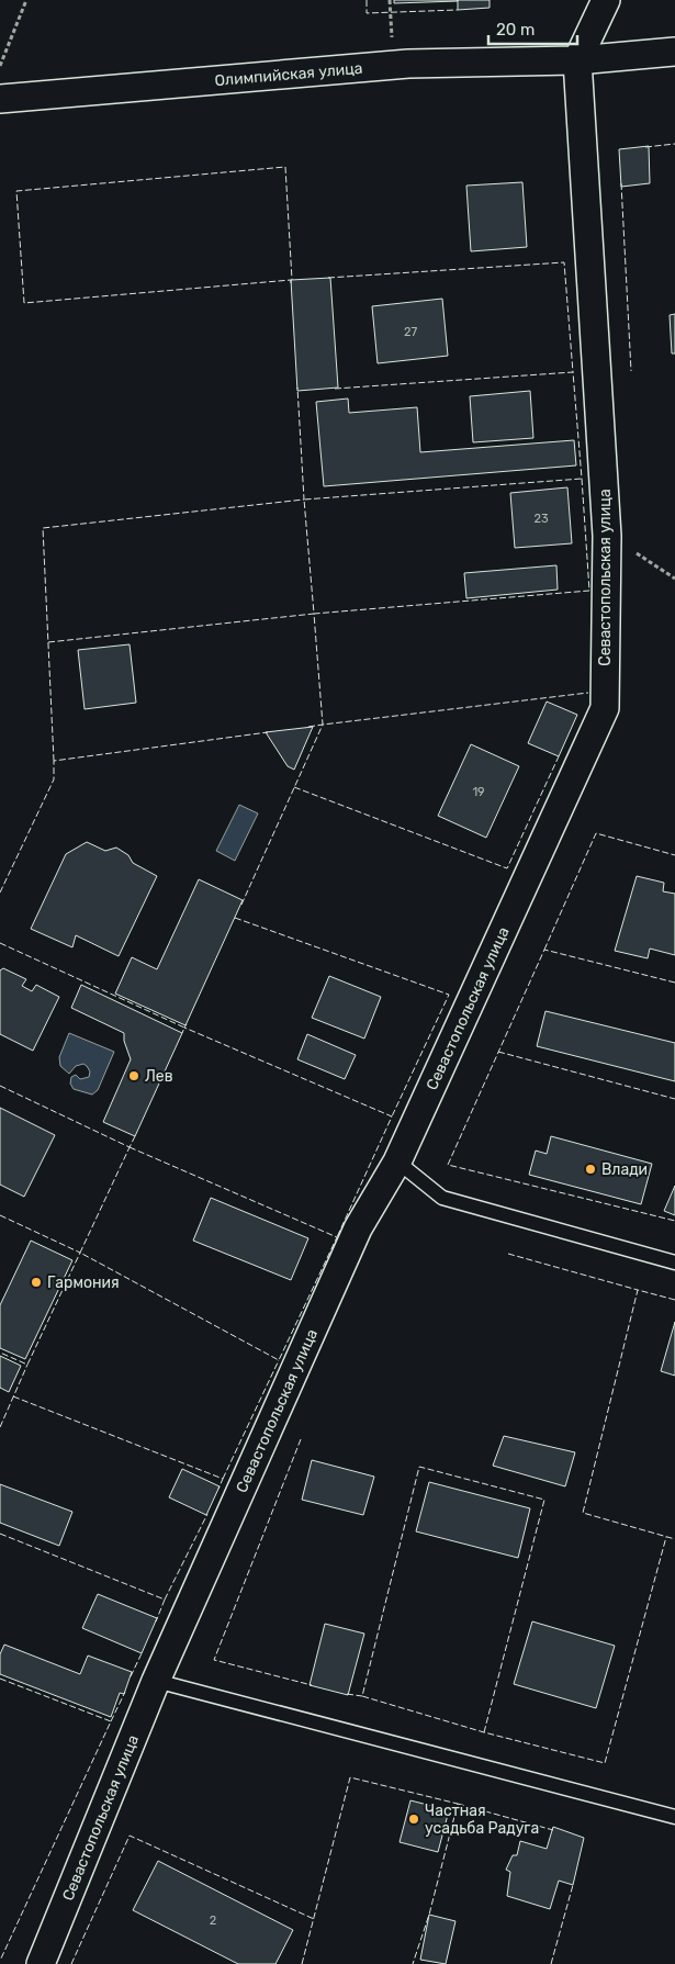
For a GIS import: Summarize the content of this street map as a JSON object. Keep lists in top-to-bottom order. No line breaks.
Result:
{"streets":{"street":["Олимпийская улица","Севастопольская улица"]},"crossings":[["Олимпийская улица","Севастопольская улица"]],"places":["Лев","Влади","Гармония","Частная усадьба Радуга"],"house_numbers":["27","23","19","2"],"scale_bar":"20 m"}
